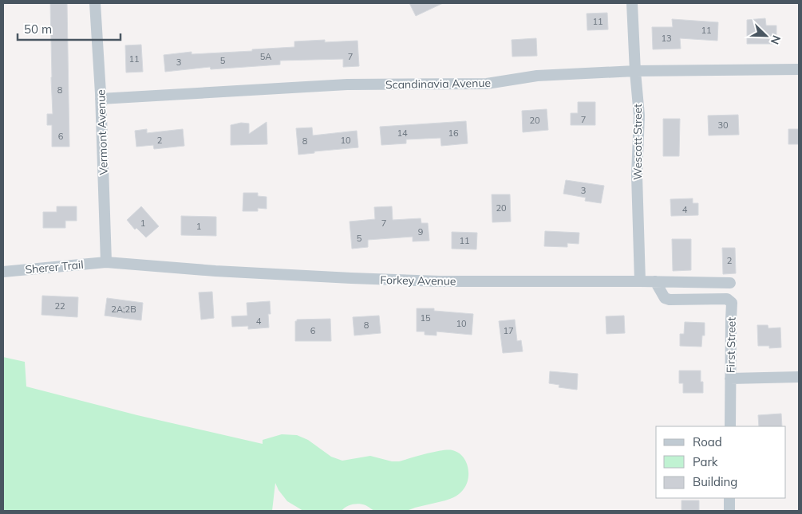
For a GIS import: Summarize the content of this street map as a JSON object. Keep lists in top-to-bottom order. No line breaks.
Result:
{"streets":{"street":["Scandinavia Avenue","Vermont Avenue","Wescott Street","Sherer Trail","Forkey Avenue","First Street"]},"crossings":[["Scandinavia Avenue","Vermont Avenue"],["Scandinavia Avenue","Wescott Street"],["Vermont Avenue","Sherer Trail"],["Vermont Avenue","Forkey Avenue"],["Wescott Street","Forkey Avenue"],["Sherer Trail","Forkey Avenue"],["Forkey Avenue","First Street"]],"house_numbers":["11","11","13","5A","7","11","5","3","8","7","20","30","14","16","6","2","10","8","3","20","4","1","7","1","9","5","11","2","22","2A;2B","15","4","10","8","6","17"],"legend":["Road","Park","Building"],"scale_bar":"50 m","north":"bottom right"}
